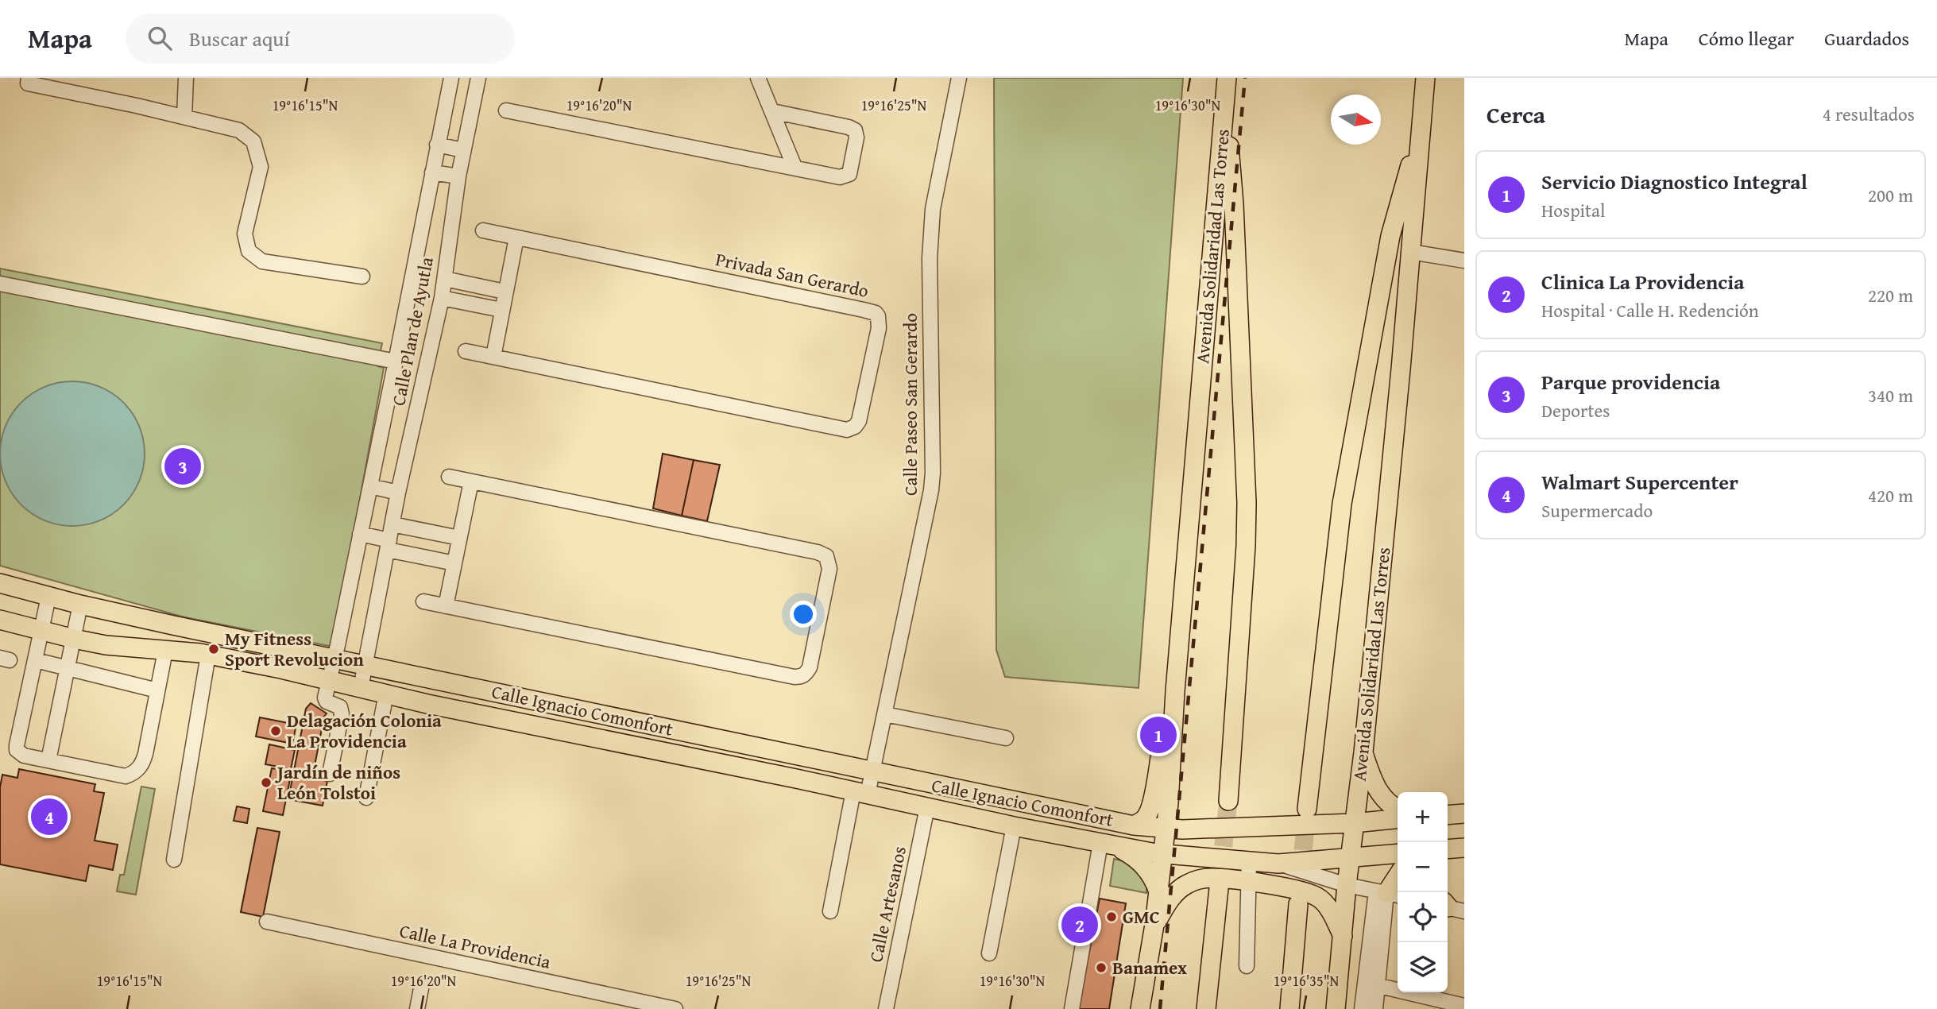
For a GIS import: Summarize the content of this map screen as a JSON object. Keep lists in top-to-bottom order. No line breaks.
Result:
{"streets":{"main road":["Avenida Solidaridad Las Torres","Calle Ignacio Comonfort"],"street":["Privada San Gerardo","Calle Plan de Ayutla","Calle Paseo San Gerardo","Calle Artesanos","Calle La Providencia"]},"crossings":[["Avenida Solidaridad Las Torres","Calle Ignacio Comonfort"],["Calle Plan de Ayutla","Calle Ignacio Comonfort"],["Calle Paseo San Gerardo","Calle Ignacio Comonfort"],["Calle Ignacio Comonfort","Calle Artesanos"]],"places":["My Fitness Sport Revolucion","Delagación Colonia La Providencia","Jardín de niños León Tolstoi","GMC","Banamex"],"north":"right","page":{"header":"Mapa","search":"Buscar aquí","nav":["Mapa","Cómo llegar","Guardados"],"heading":["Cerca","4 resultados"],"list":[{"mark":"1","name":"Servicio Diagnostico Integral","note":"Hospital","value":"200 m"},{"mark":"2","name":"Clinica La Providencia","note":"Hospital · Calle H. Redención","value":"220 m"},{"mark":"3","name":"Parque providencia","note":"Deportes","value":"340 m"},{"mark":"4","name":"Walmart Supercenter","note":"Supermercado","value":"420 m"}],"pins":["3","1","4","2"],"map_buttons":["+","−"]},"coordinates":["19°16'15\"N","19°16'20\"N","19°16'25\"N","19°16'30\"N","19°16'35\"N"]}
